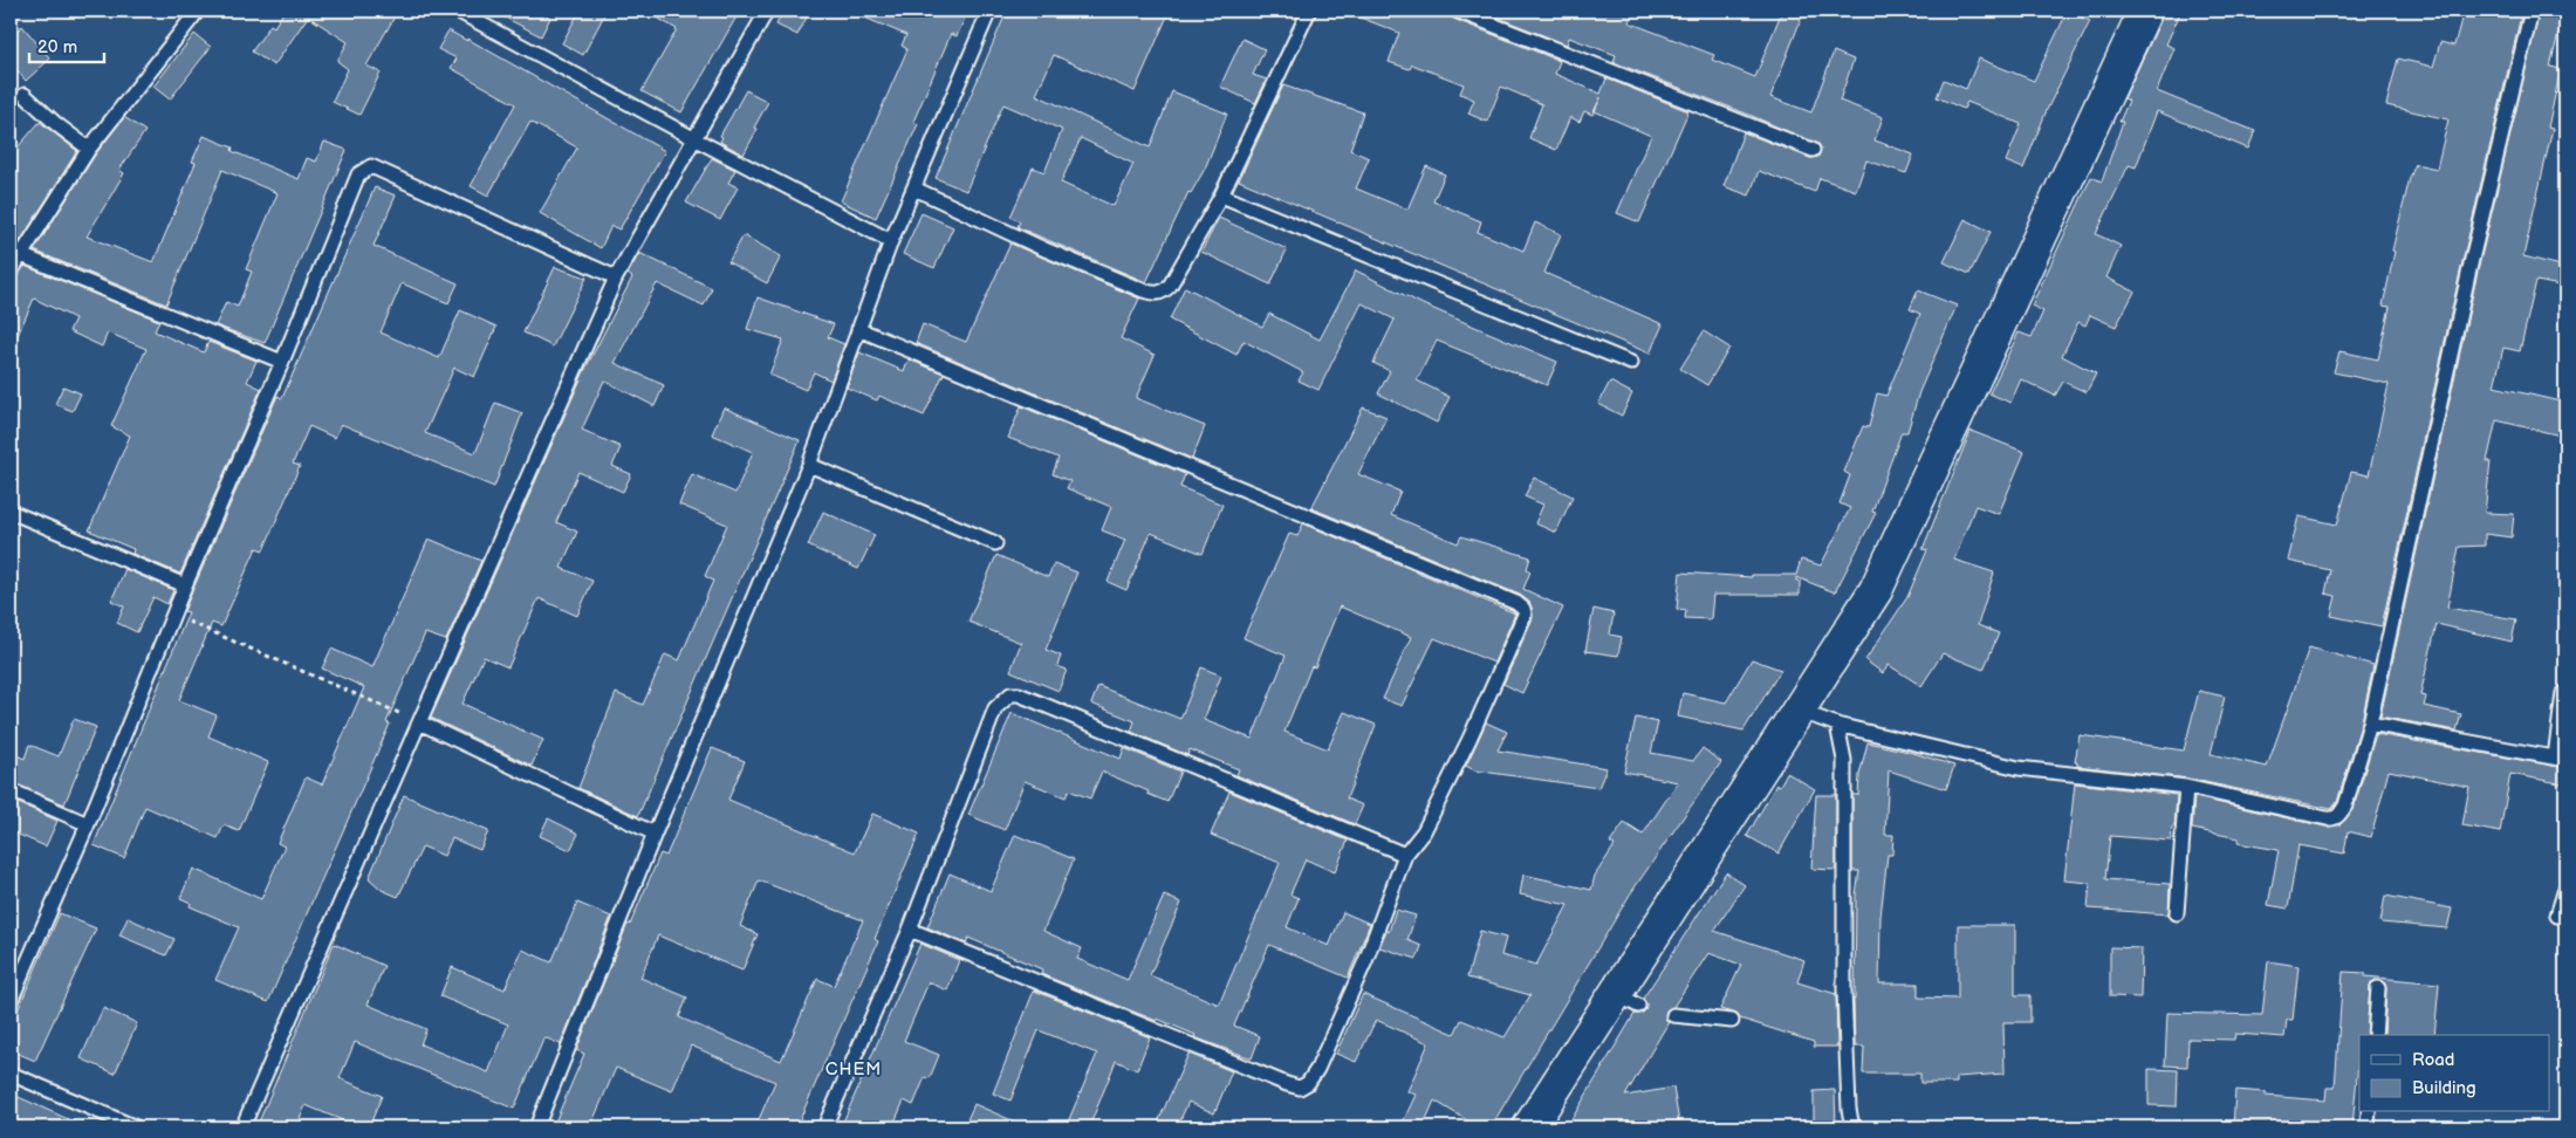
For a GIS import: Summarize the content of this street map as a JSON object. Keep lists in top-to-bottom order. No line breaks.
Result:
{"districts":["CHEM"],"legend":["Road","Building"],"scale_bar":"20 m"}
